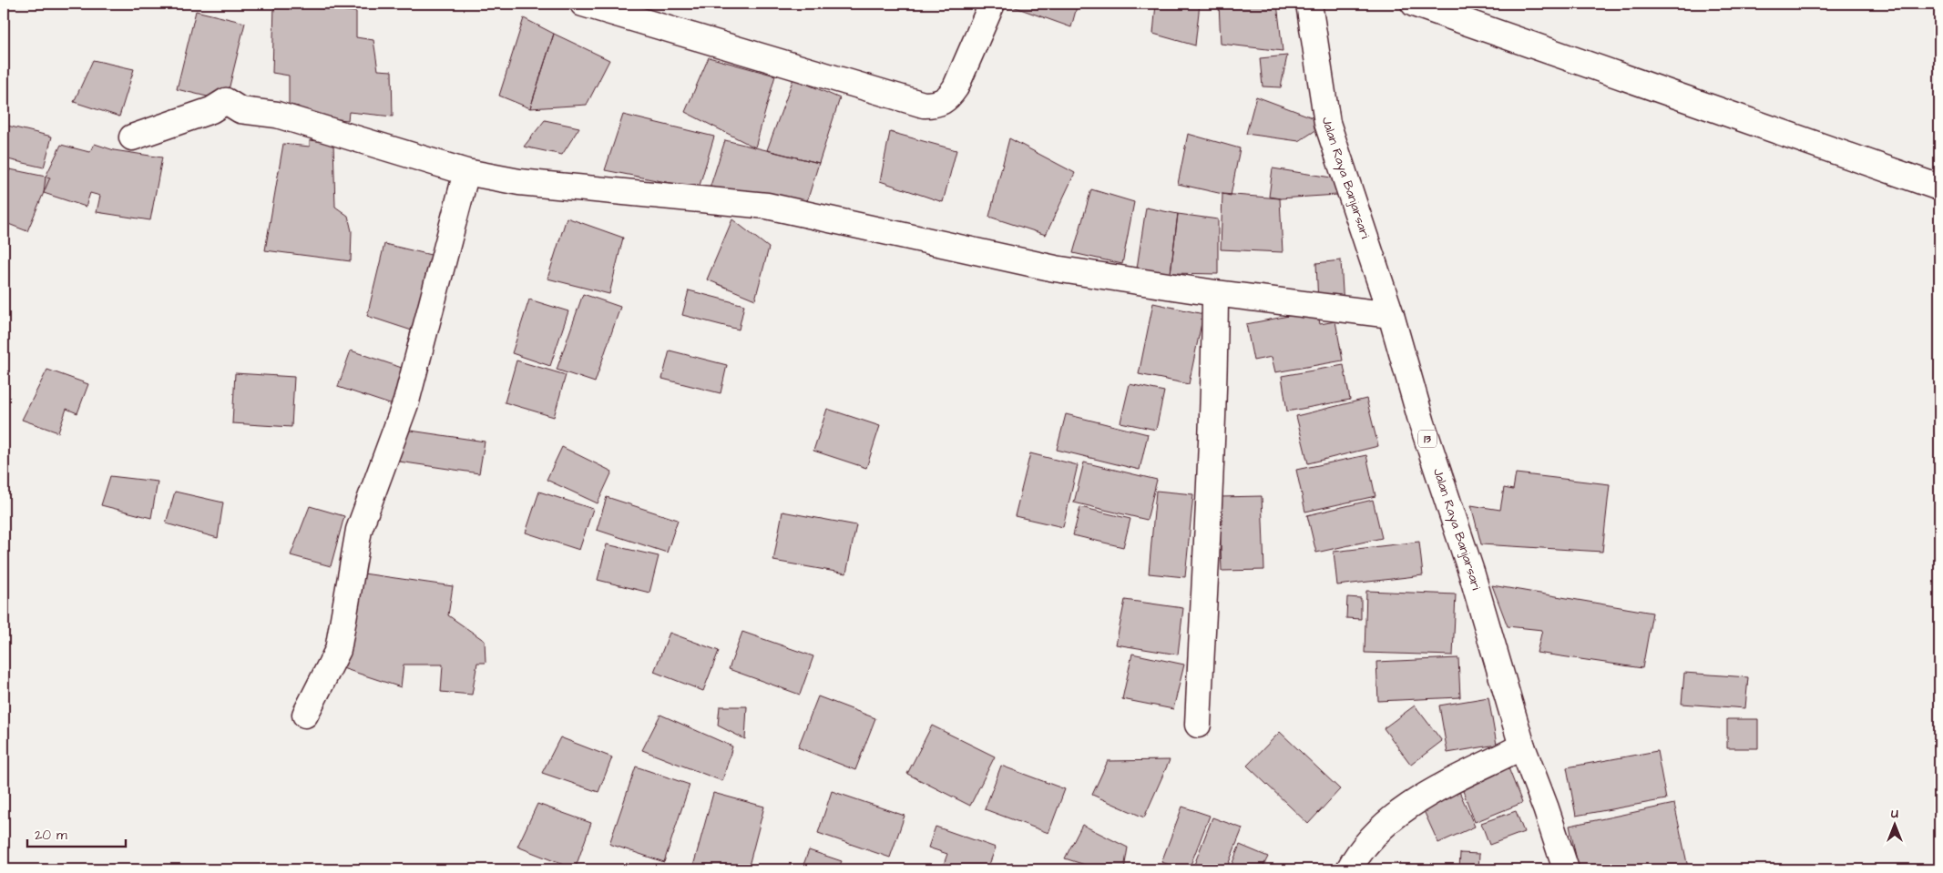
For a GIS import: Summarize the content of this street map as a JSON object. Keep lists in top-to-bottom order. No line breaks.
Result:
{"streets":{"main road":["Jalan Raya Banjarsari","13"]},"scale_bar":"20 m","north":"top"}
